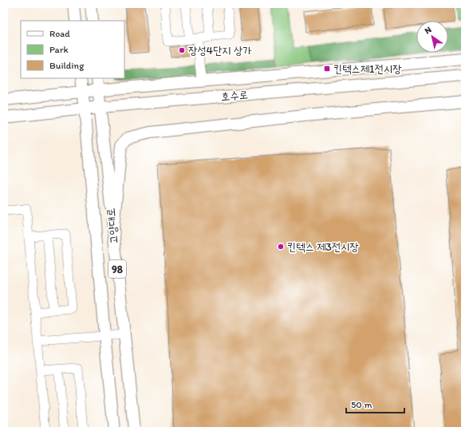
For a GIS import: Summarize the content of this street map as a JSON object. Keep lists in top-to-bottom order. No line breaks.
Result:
{"streets":{"main road":["호수로","고양대로","98"]},"crossings":[["호수로","고양대로"]],"places":{"other":["장성4단지 상가","킨텍스 제3전시장"],"transit":["킨텍스제1전시장"]},"legend":["Road","Park","Building"],"scale_bar":"50 m","north":"top left"}
